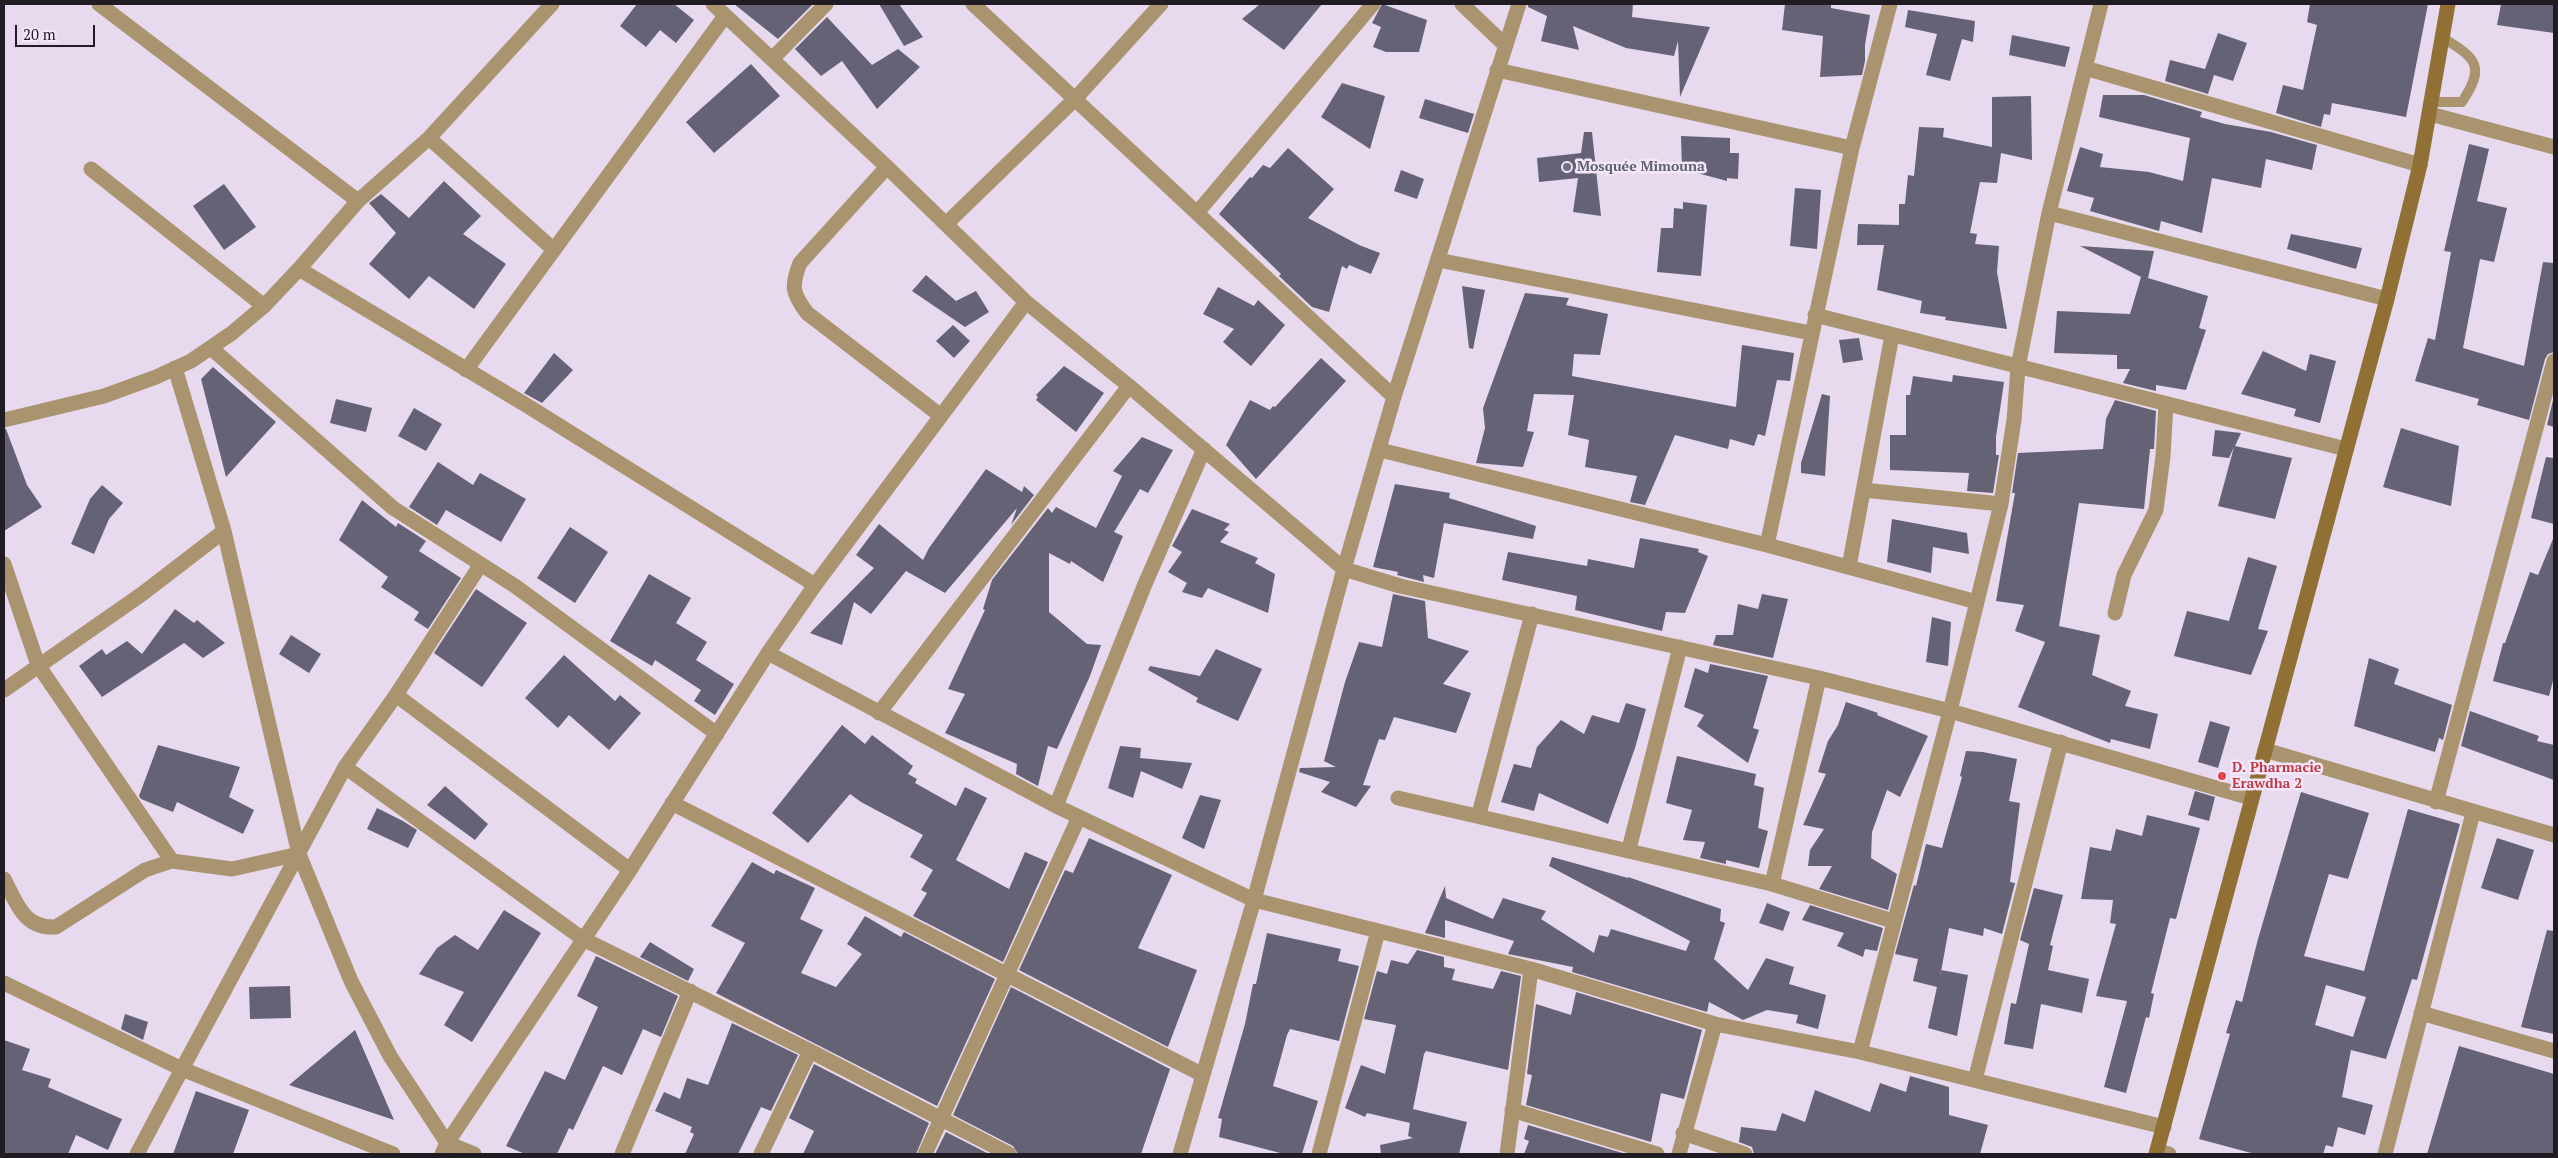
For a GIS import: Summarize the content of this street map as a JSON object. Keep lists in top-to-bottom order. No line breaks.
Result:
{"places":["Mosquée Mimouna","D. Pharmacie Erawdha 2"],"scale_bar":"20 m"}
